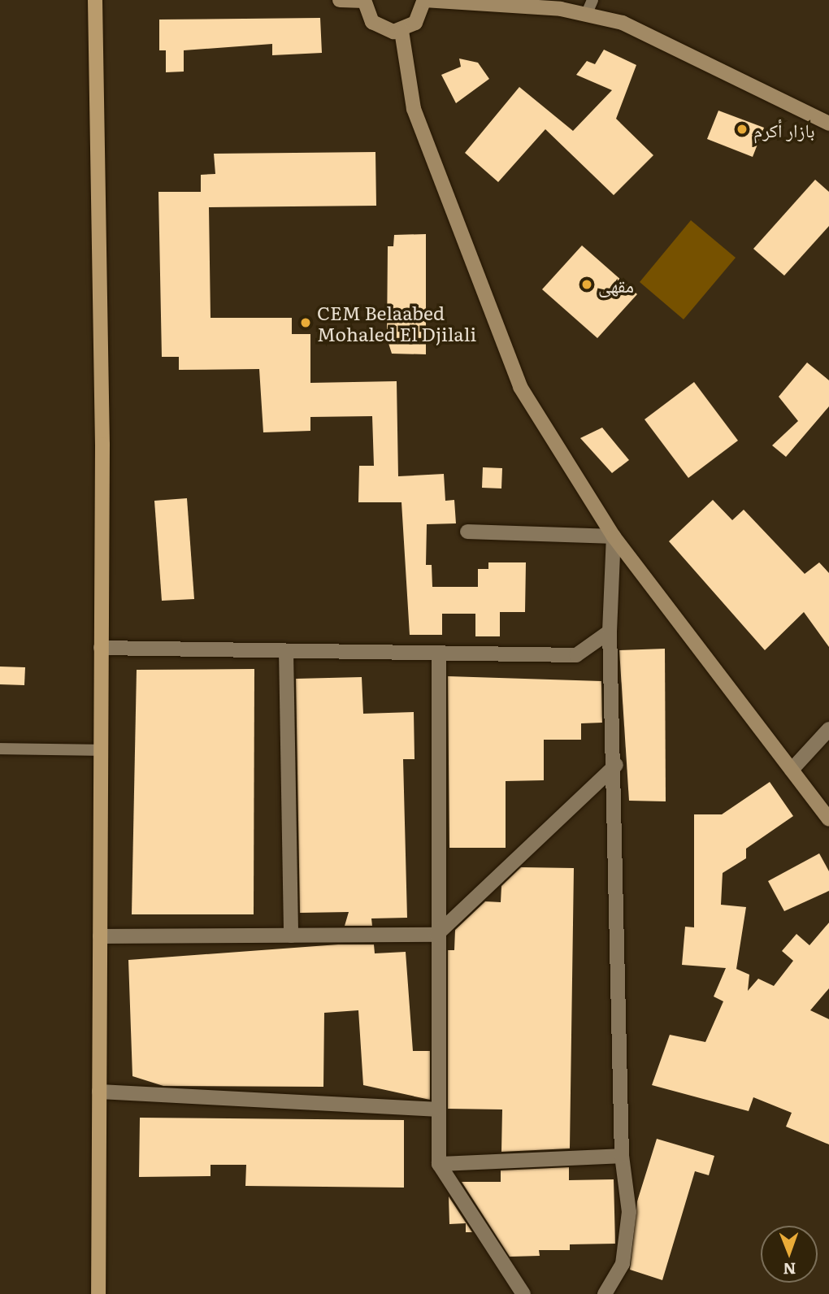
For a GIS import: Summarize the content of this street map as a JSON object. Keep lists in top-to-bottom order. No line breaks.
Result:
{"places":["بازار أكرم","مقهى","CEM Belaabed Mohaled El Djilali"],"north":"bottom"}
